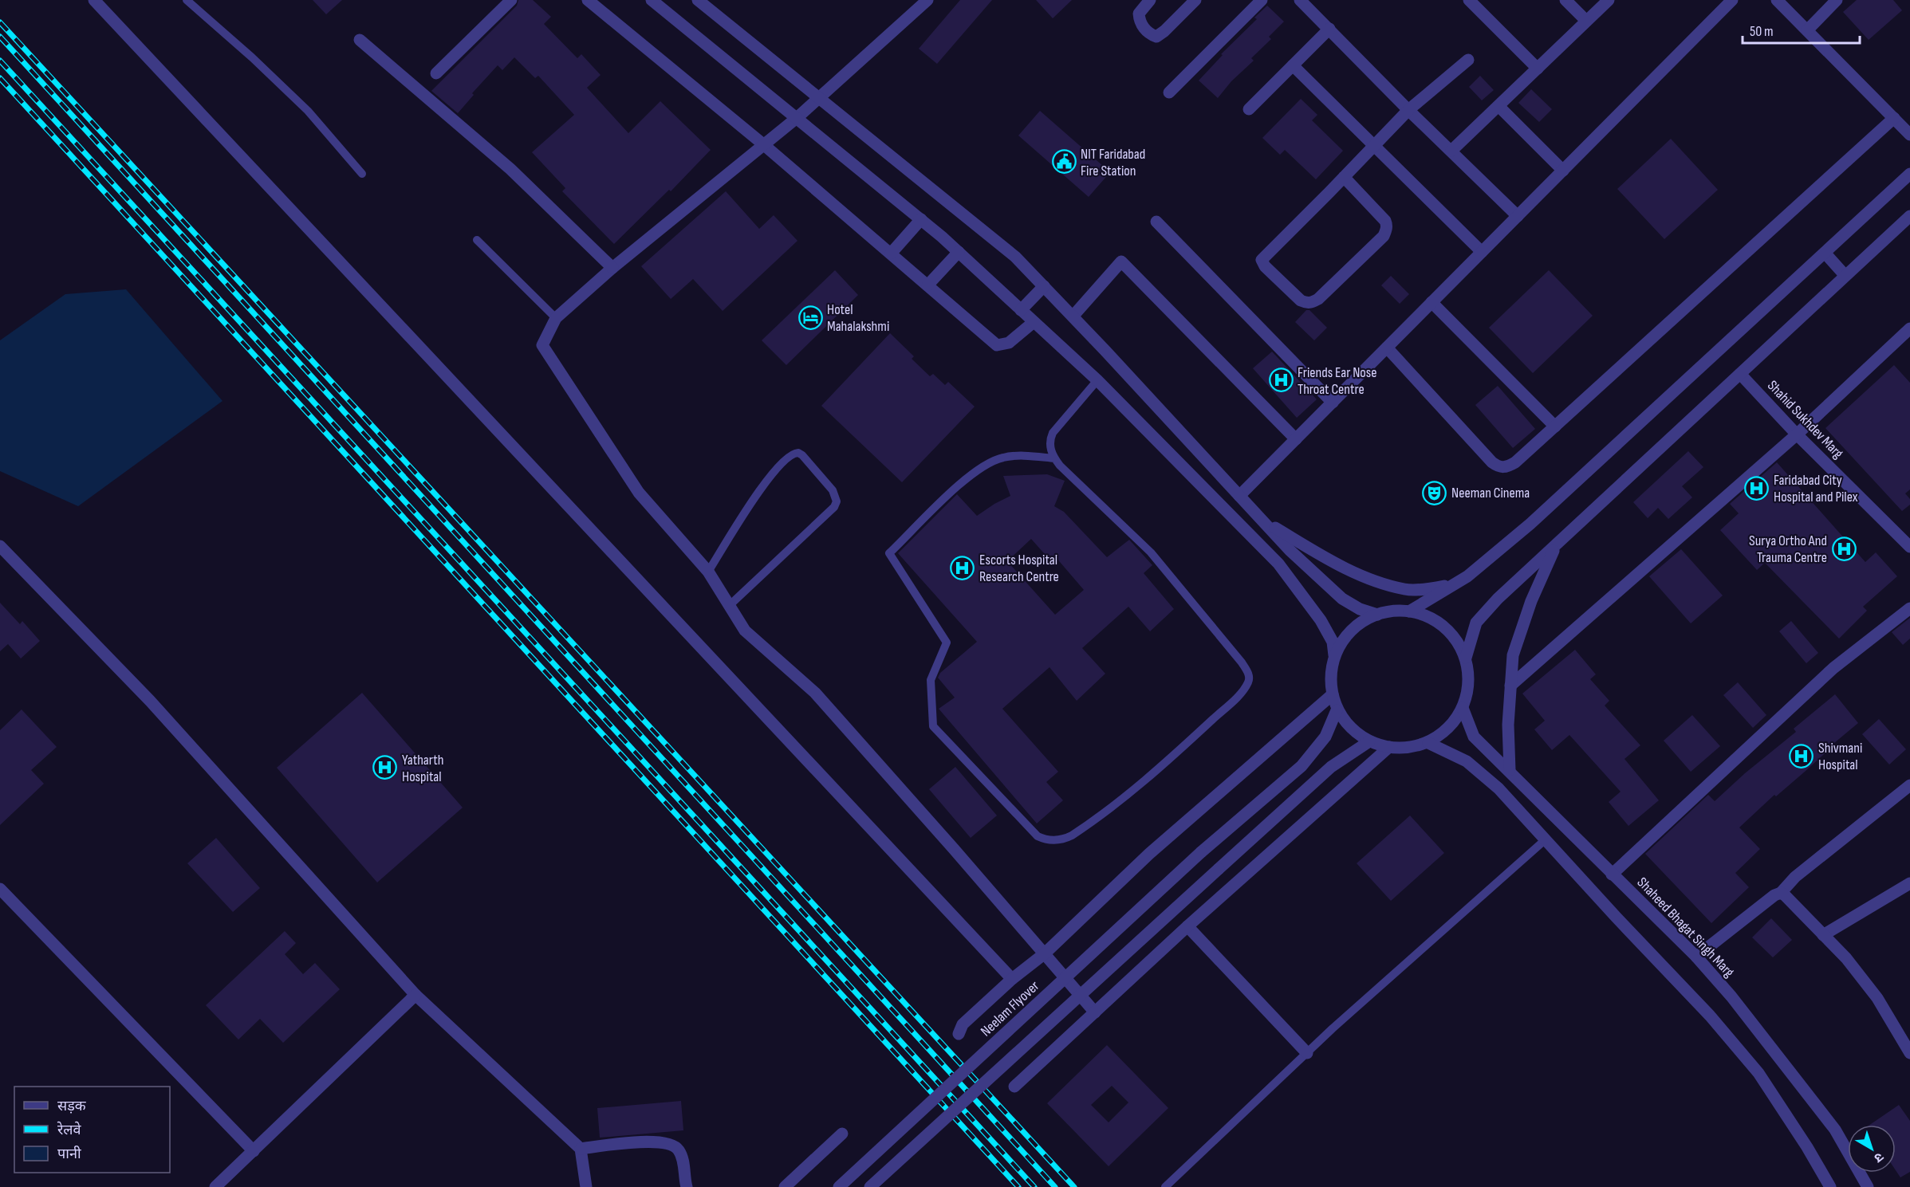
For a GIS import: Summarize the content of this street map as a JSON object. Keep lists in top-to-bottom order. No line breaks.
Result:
{"streets":{"street":["Shahid Sukhdev Marg","Shaheed Bhagat Singh Marg","Neelam Flyover"]},"crossings":[["Shaheed Bhagat Singh Marg","Neelam Flyover"]],"places":{"public building":["NIT Faridabad Fire Station"],"hotel":["Hotel Mahalakshmi"],"hospital":["Friends Ear Nose Throat Centre","Faridabad City Hospital and Pilex","Surya Ortho And Trauma Centre","Escorts Hospital Research Centre","Shivmani Hospital","Yatharth Hospital"],"theatre":["Neeman Cinema"]},"legend":["सड़क","रेलवे","पानी"],"scale_bar":"50 m","north":"bottom right"}
